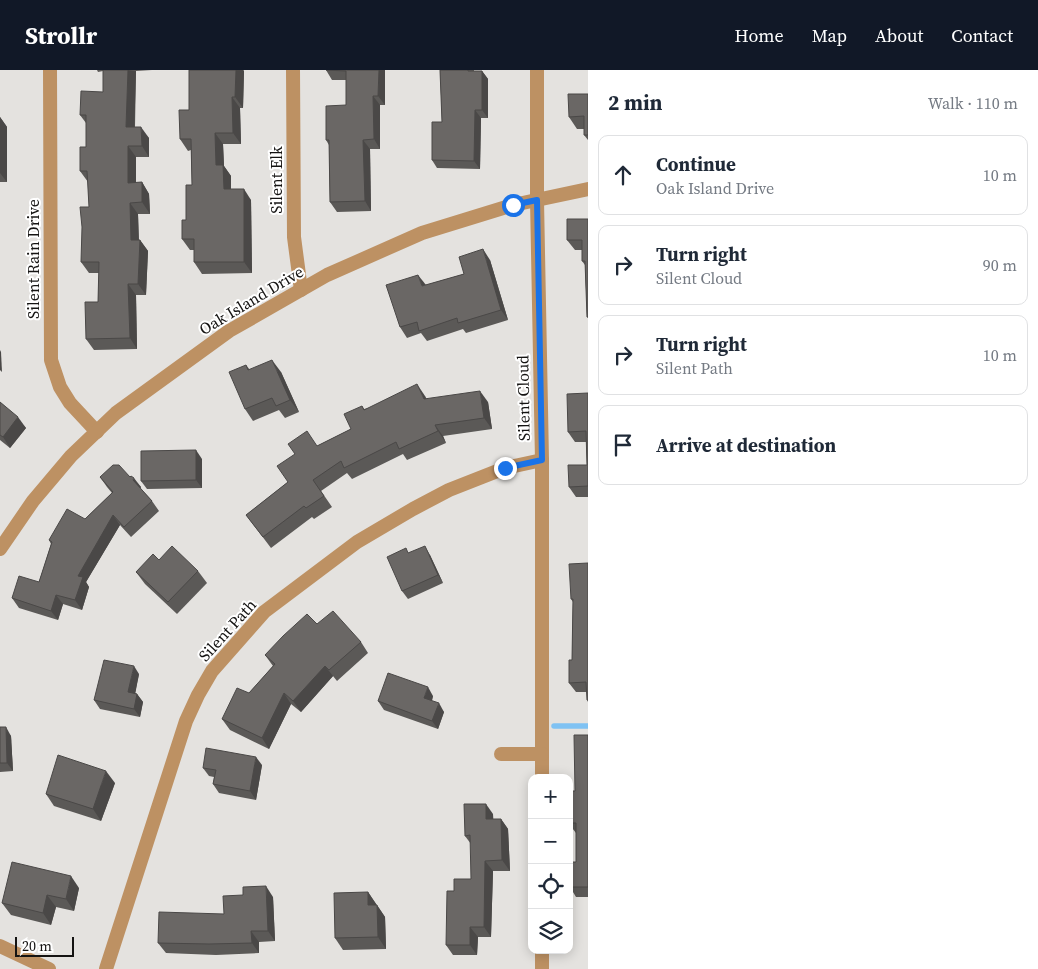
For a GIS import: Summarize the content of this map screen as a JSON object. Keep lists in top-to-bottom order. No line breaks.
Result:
{"streets":{"street":["Silent Elk","Silent Rain Drive","Oak Island Drive","Silent Cloud","Silent Path"]},"crossings":[["Silent Elk","Oak Island Drive"],["Silent Rain Drive","Oak Island Drive"],["Oak Island Drive","Silent Cloud"],["Silent Cloud","Silent Path"]],"scale_bar":"20 m","page":{"header":"Strollr","nav":["Home","Map","About","Contact"],"heading":["2 min","Walk · 110 m"],"list":[["Continue","Oak Island Drive","10 m"],["Turn right","Silent Cloud","90 m"],["Turn right","Silent Path","10 m"],"Arrive at destination"],"map_buttons":["+","−"],"scale":"20 m"}}
